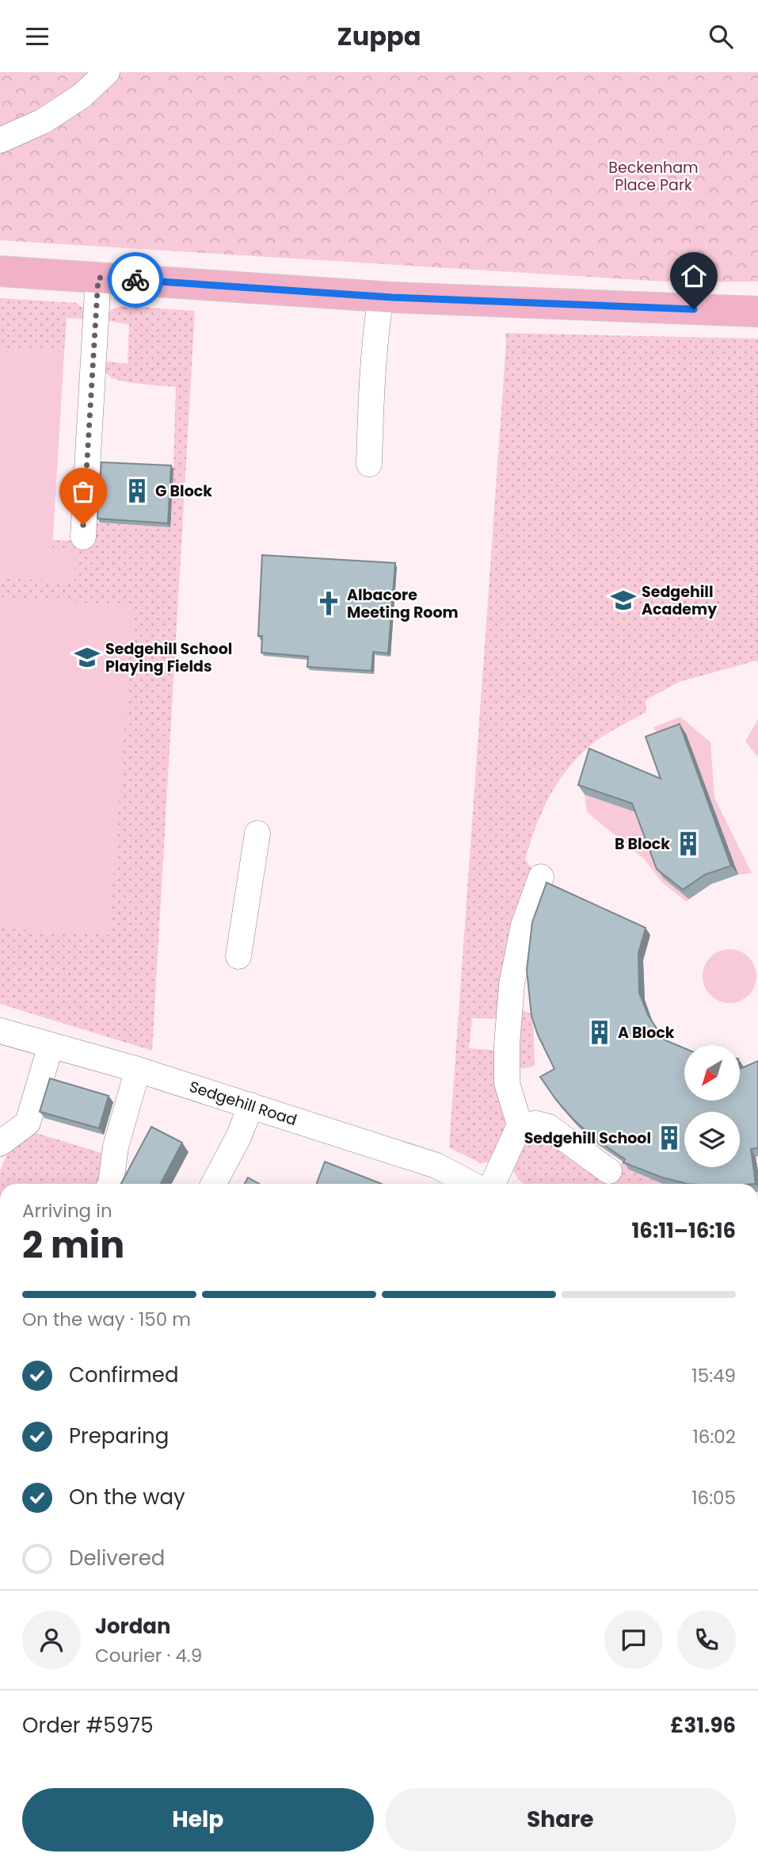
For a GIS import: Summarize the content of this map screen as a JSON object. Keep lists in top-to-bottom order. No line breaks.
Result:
{"streets":{"street":["Sedgehill Road"]},"parks":["Beckenham Place Park"],"places":{"building":["G Block","B Block","A Block","Sedgehill School"],"school or university":["Sedgehill Academy","Sedgehill School Playing Fields"],"church":["Albacore Meeting Room"]},"north":"bottom left","page":{"header":"Zuppa","heading":["2 min","Arriving in","16:11–16:16"],"panel":["Jordan","Courier · 4.9","Order #5975","£31.96"],"bar":"On the way · 150 m","list":[["Confirmed","15:49"],["Preparing","16:02"],["On the way","16:05"],"Delivered"],"buttons":["Help","Share"]}}
